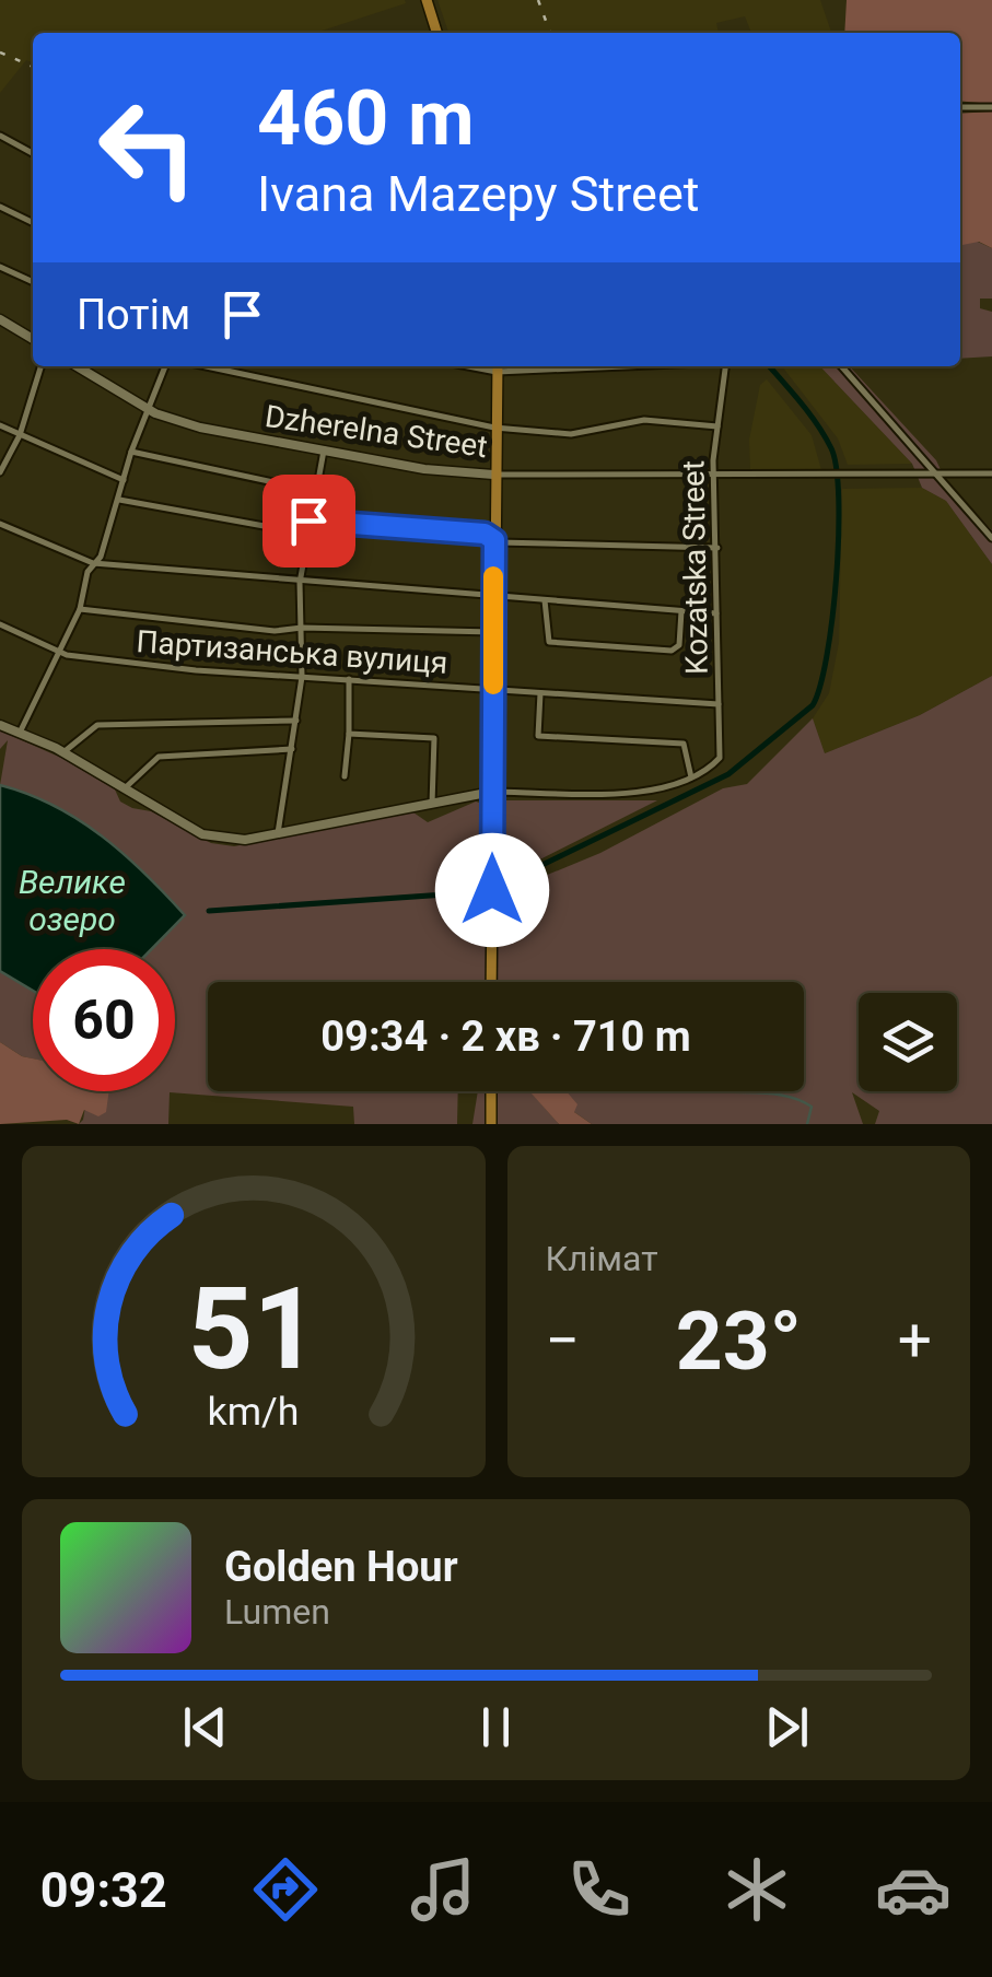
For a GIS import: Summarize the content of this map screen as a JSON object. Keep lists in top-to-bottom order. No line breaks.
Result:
{"streets":{"main road":["Dzherelna Street"],"street":["Kozatska Street","Партизанська вулиця"]},"crossings":[["Dzherelna Street","Kozatska Street"],["Kozatska Street","Партизанська вулиця"]],"water":["Велике озеро"],"page":{"turn":["460 m","Ivana Mazepy Street"],"then":"Потім","limit":"60","trip":"09:34 · 2 хв · 710 m","tile":"Клімат","heat":["−","23°","+"],"song":["Golden Hour","Lumen"],"tabs":"09:32","gauge":["51","km/h"]}}
